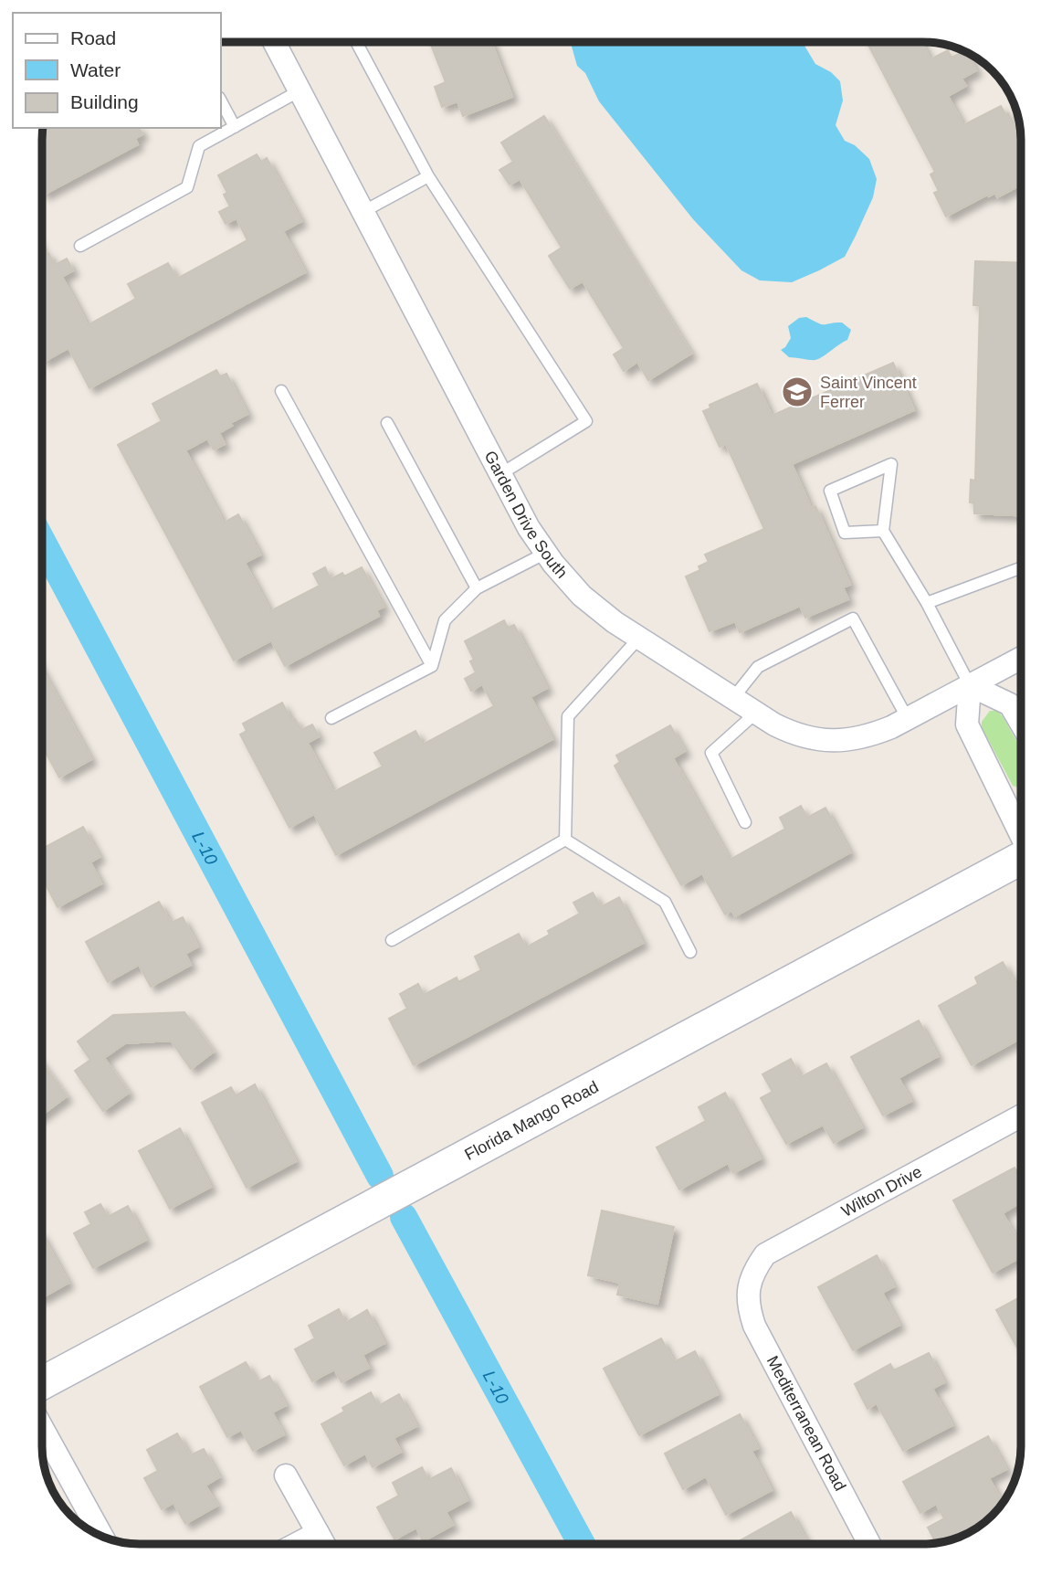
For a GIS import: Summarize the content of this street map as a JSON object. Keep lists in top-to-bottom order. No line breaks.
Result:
{"streets":{"street":["Garden Drive South","Florida Mango Road","Wilton Drive","Mediterranean Road"]},"crossings":[["Wilton Drive","Mediterranean Road"]],"water":["L-10"],"places":{"school or university":["Saint Vincent Ferrer"]},"legend":["Road","Water","Building"]}
